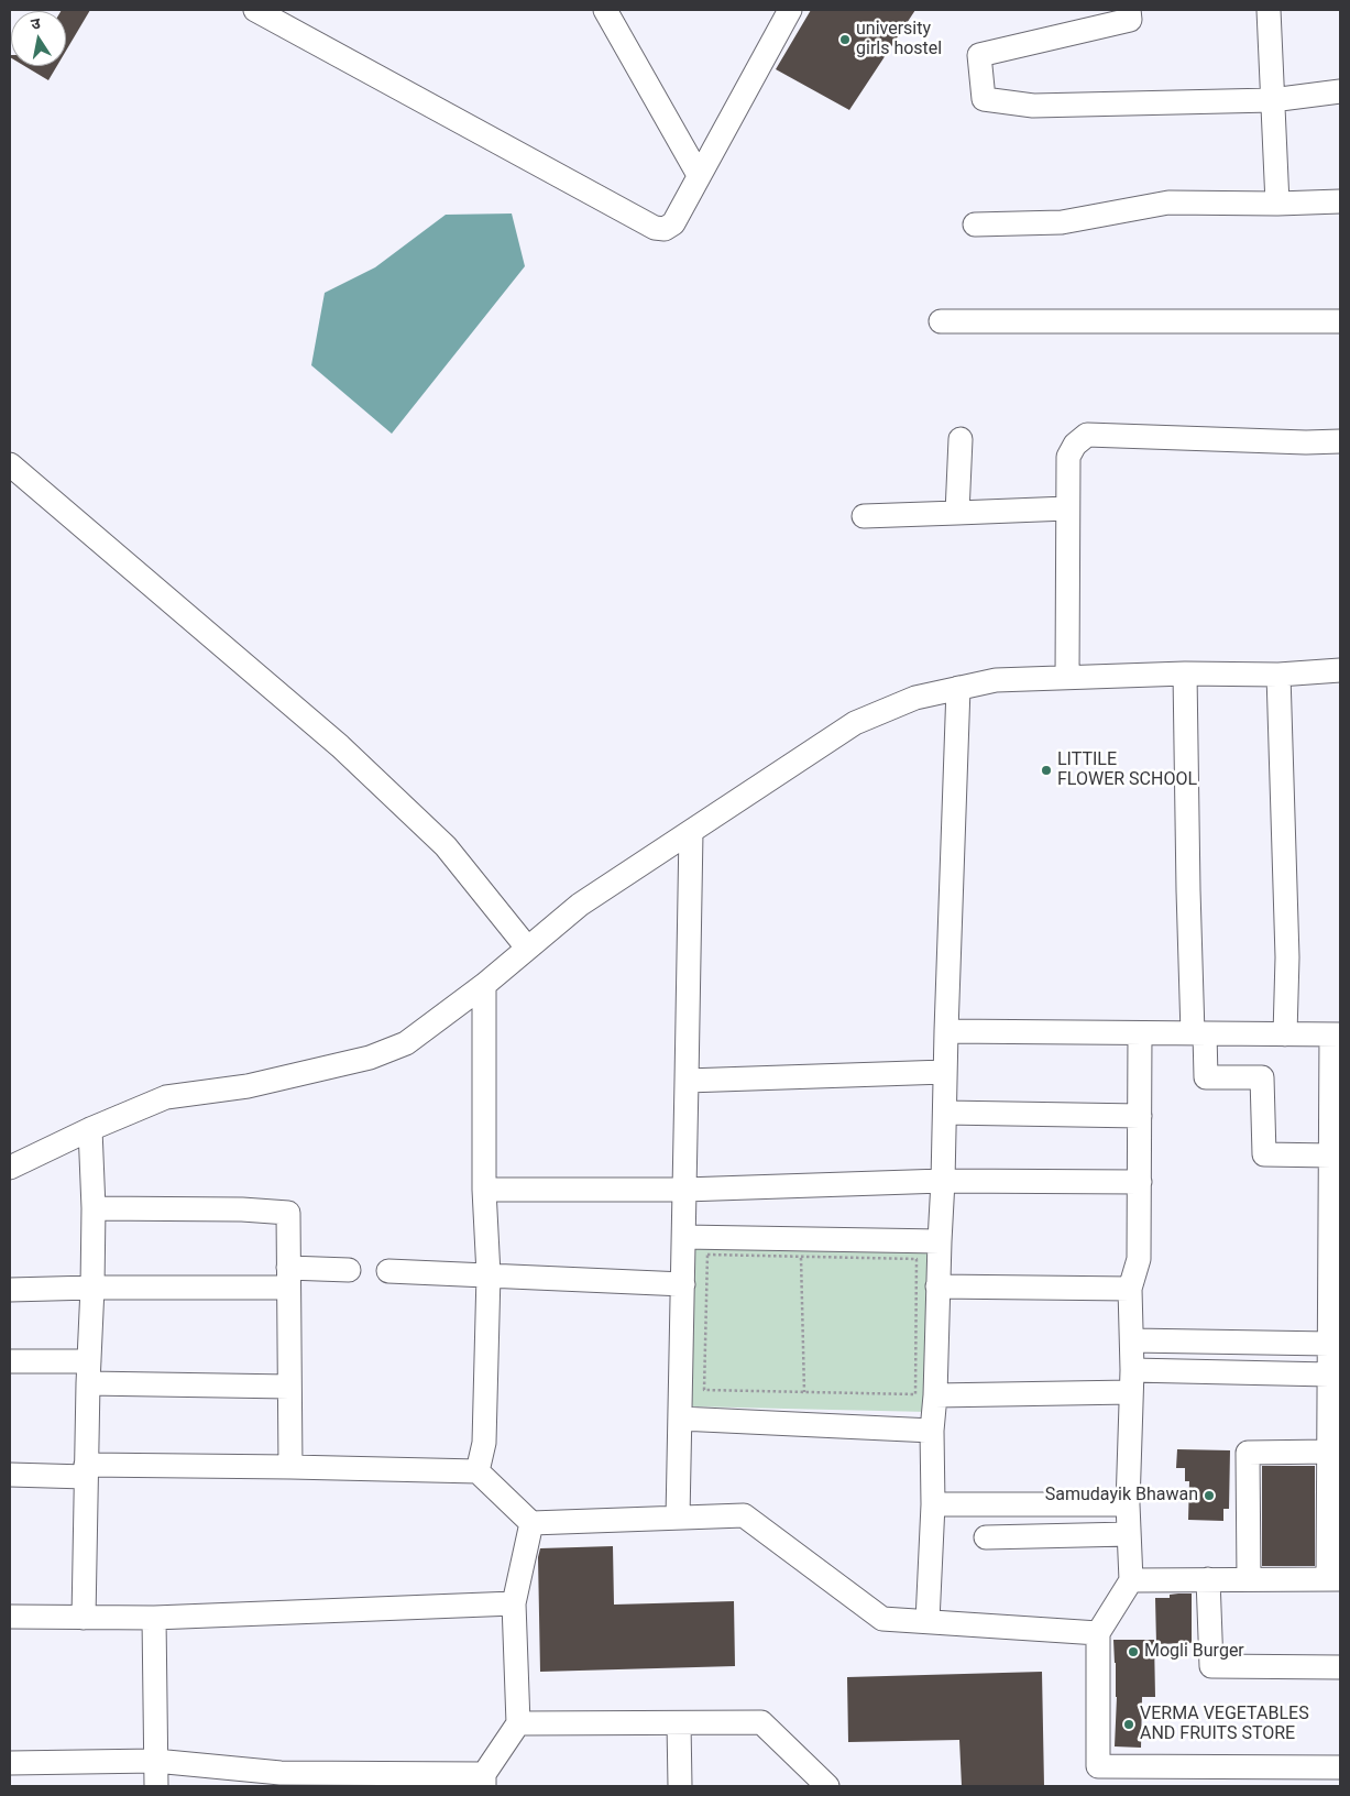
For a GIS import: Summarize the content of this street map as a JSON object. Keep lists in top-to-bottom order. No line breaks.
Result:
{"places":["university girls hostel","LITTILE FLOWER SCHOOL","Samudayik Bhawan","Mogli Burger","VERMA VEGETABLES AND FRUITS STORE"],"north":"top"}
